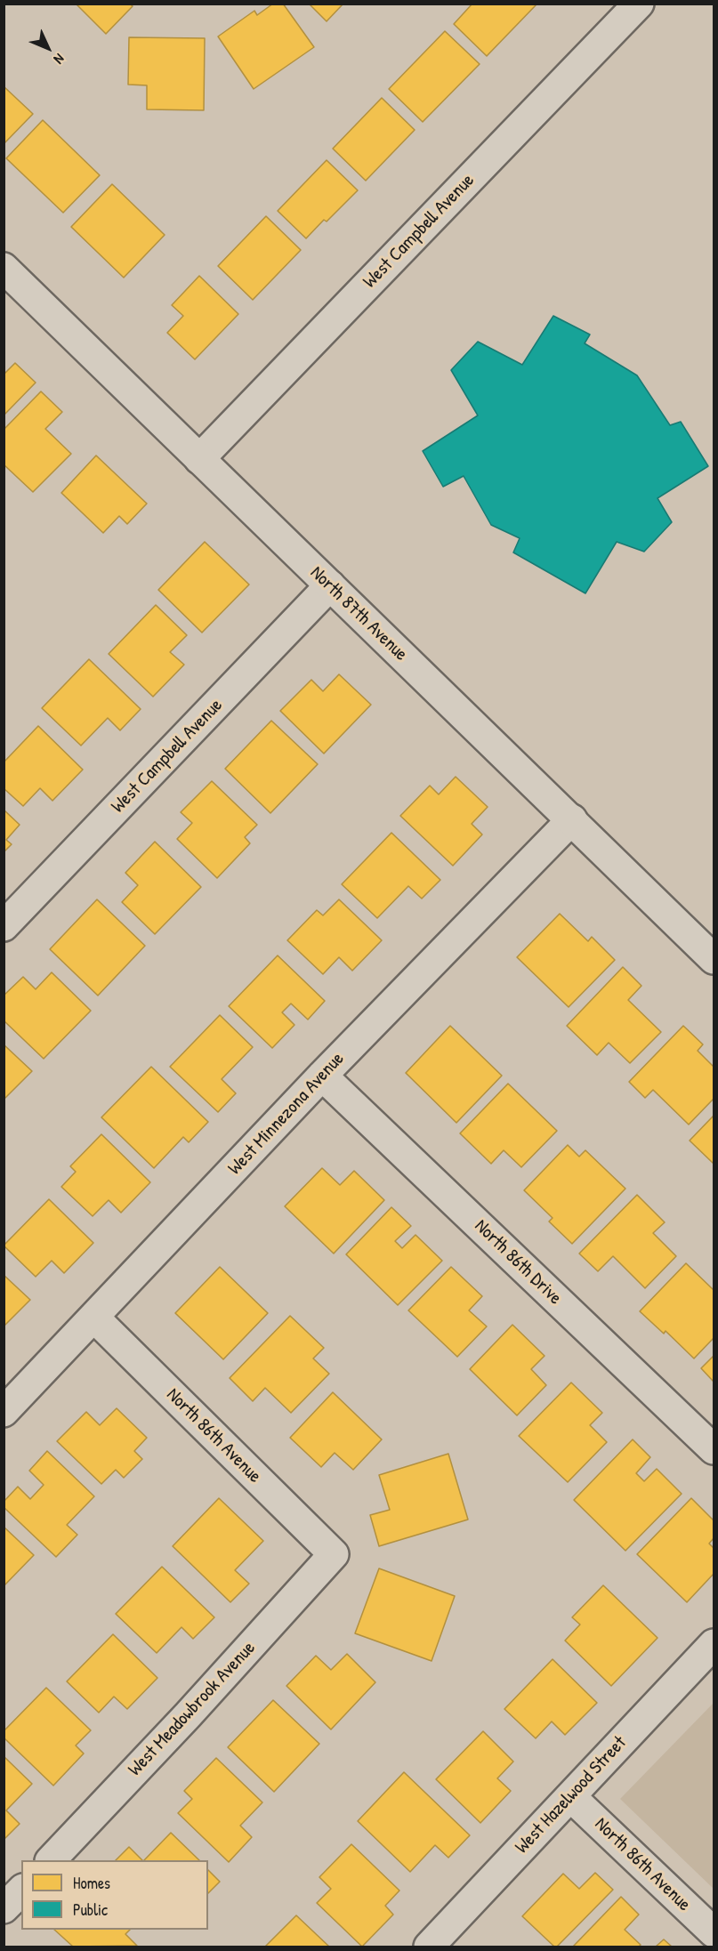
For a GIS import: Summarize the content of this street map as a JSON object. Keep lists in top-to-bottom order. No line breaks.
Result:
{"streets":{"street":["West Campbell Avenue","North 87th Avenue","West Minnezona Avenue","North 86th Drive","North 86th Avenue","West Meadowbrook Avenue","West Hazelwood Street"]},"crossings":[["West Campbell Avenue","North 87th Avenue"],["North 87th Avenue","West Minnezona Avenue"],["West Minnezona Avenue","North 86th Drive"],["West Minnezona Avenue","North 86th Avenue"],["North 86th Avenue","West Meadowbrook Avenue"],["North 86th Avenue","West Hazelwood Street"]],"legend":["Homes","Public"],"north":"bottom right"}
